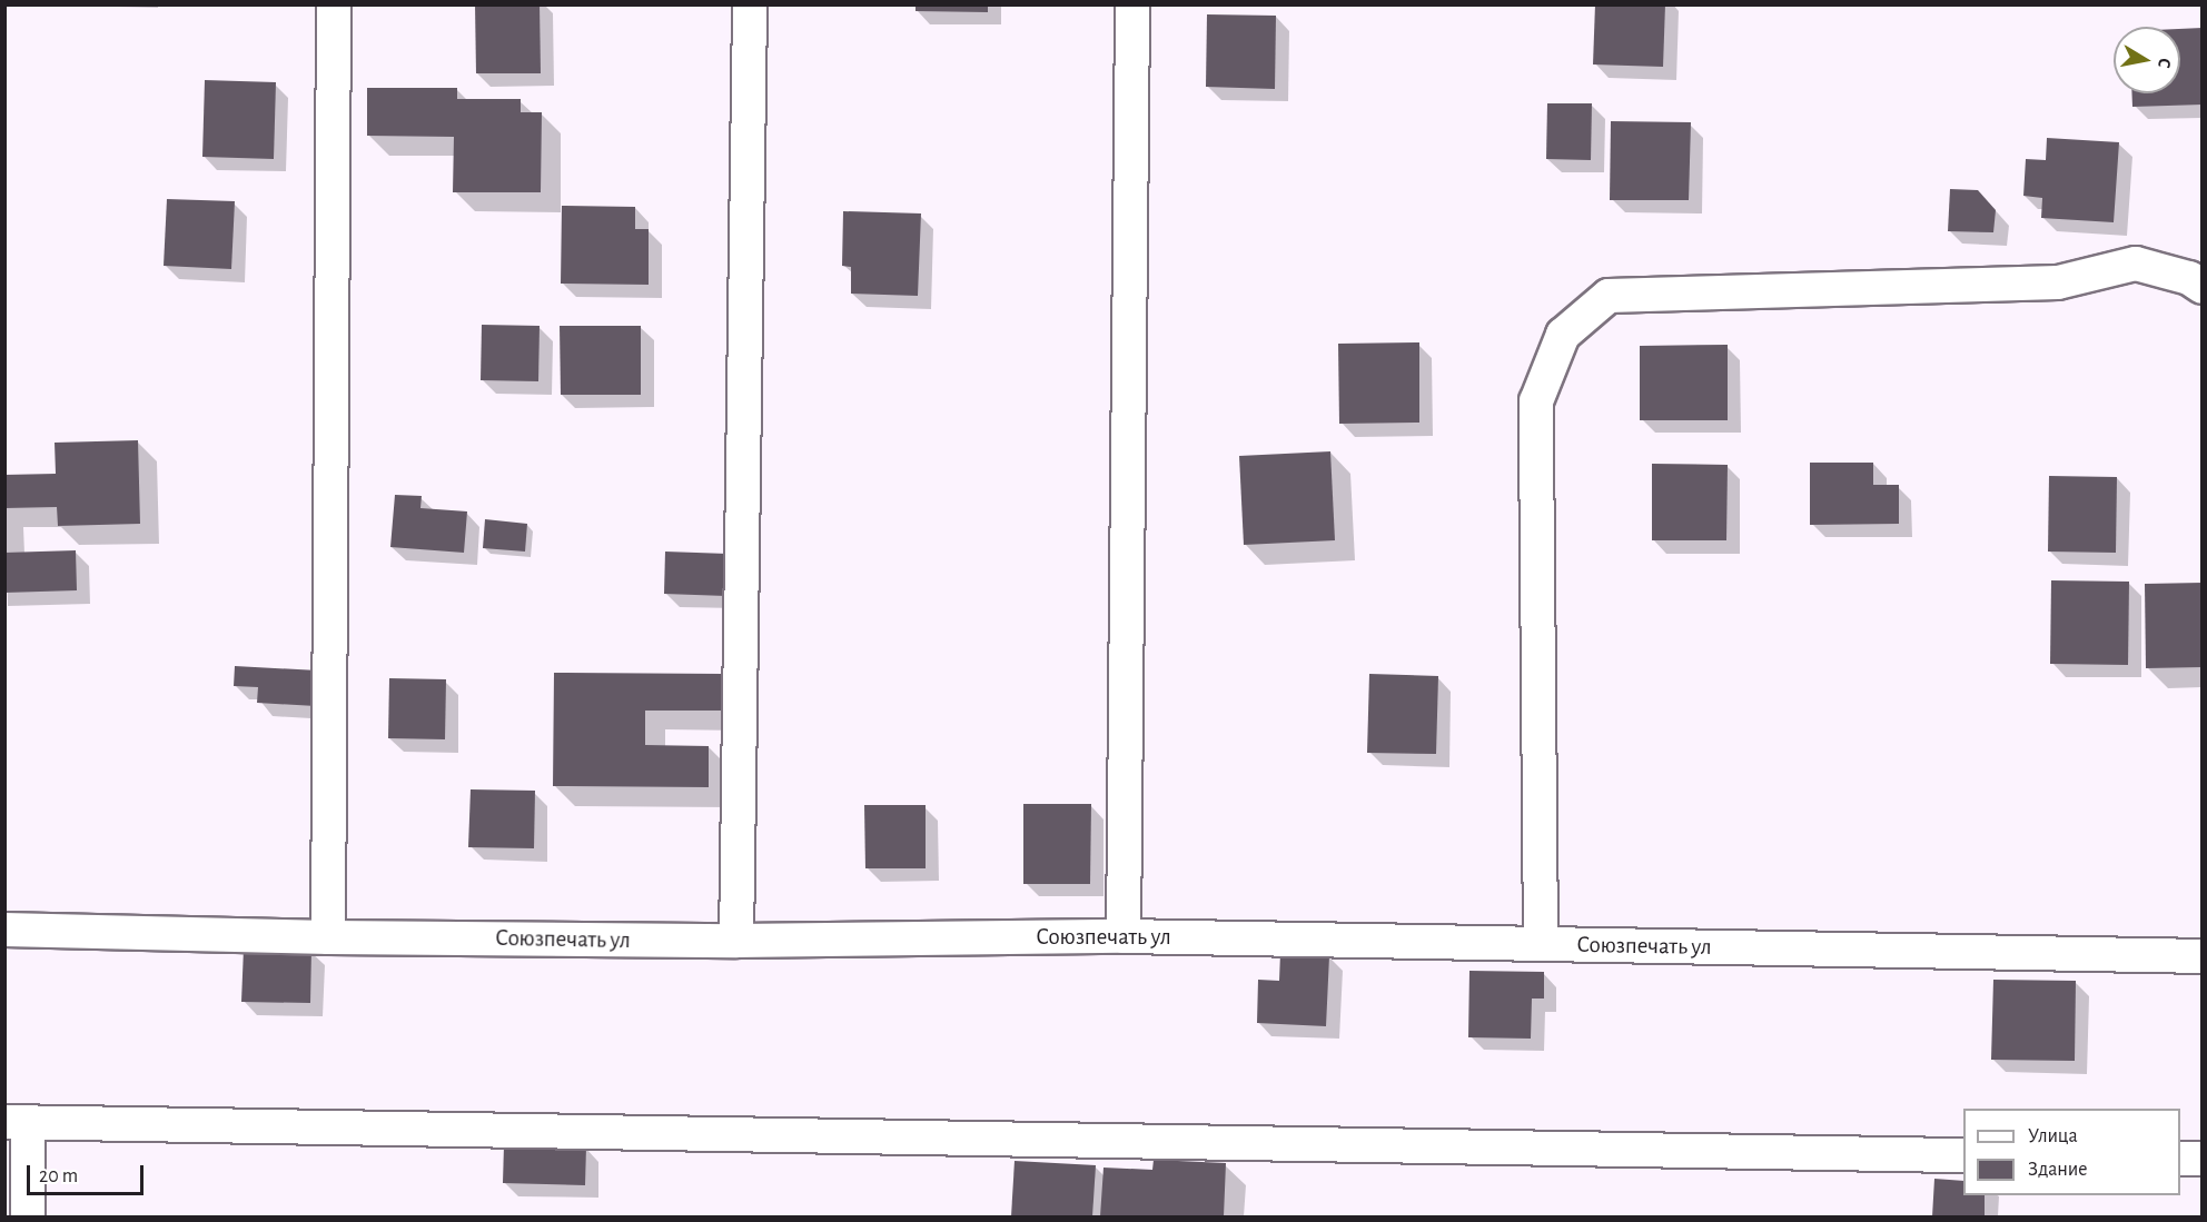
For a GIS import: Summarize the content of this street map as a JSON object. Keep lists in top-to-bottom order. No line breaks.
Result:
{"streets":{"street":["Союзпечать ул"]},"legend":["Улица","Здание"],"scale_bar":"20 m","north":"right"}
